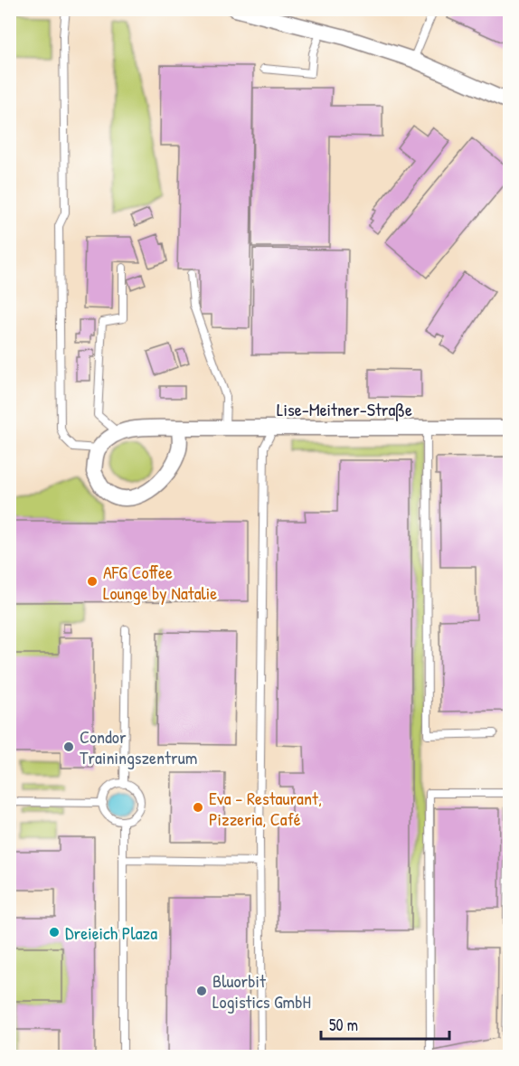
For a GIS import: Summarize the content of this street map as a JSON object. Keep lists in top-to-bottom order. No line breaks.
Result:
{"streets":{"street":["Lise-Meitner-Straße"]},"places":["AFG Coffee Lounge by Natalie","Condor Trainingszentrum","Eva - Restaurant, Pizzeria, Café","Dreieich Plaza","Bluorbit Logistics GmbH"],"scale_bar":"50 m"}
